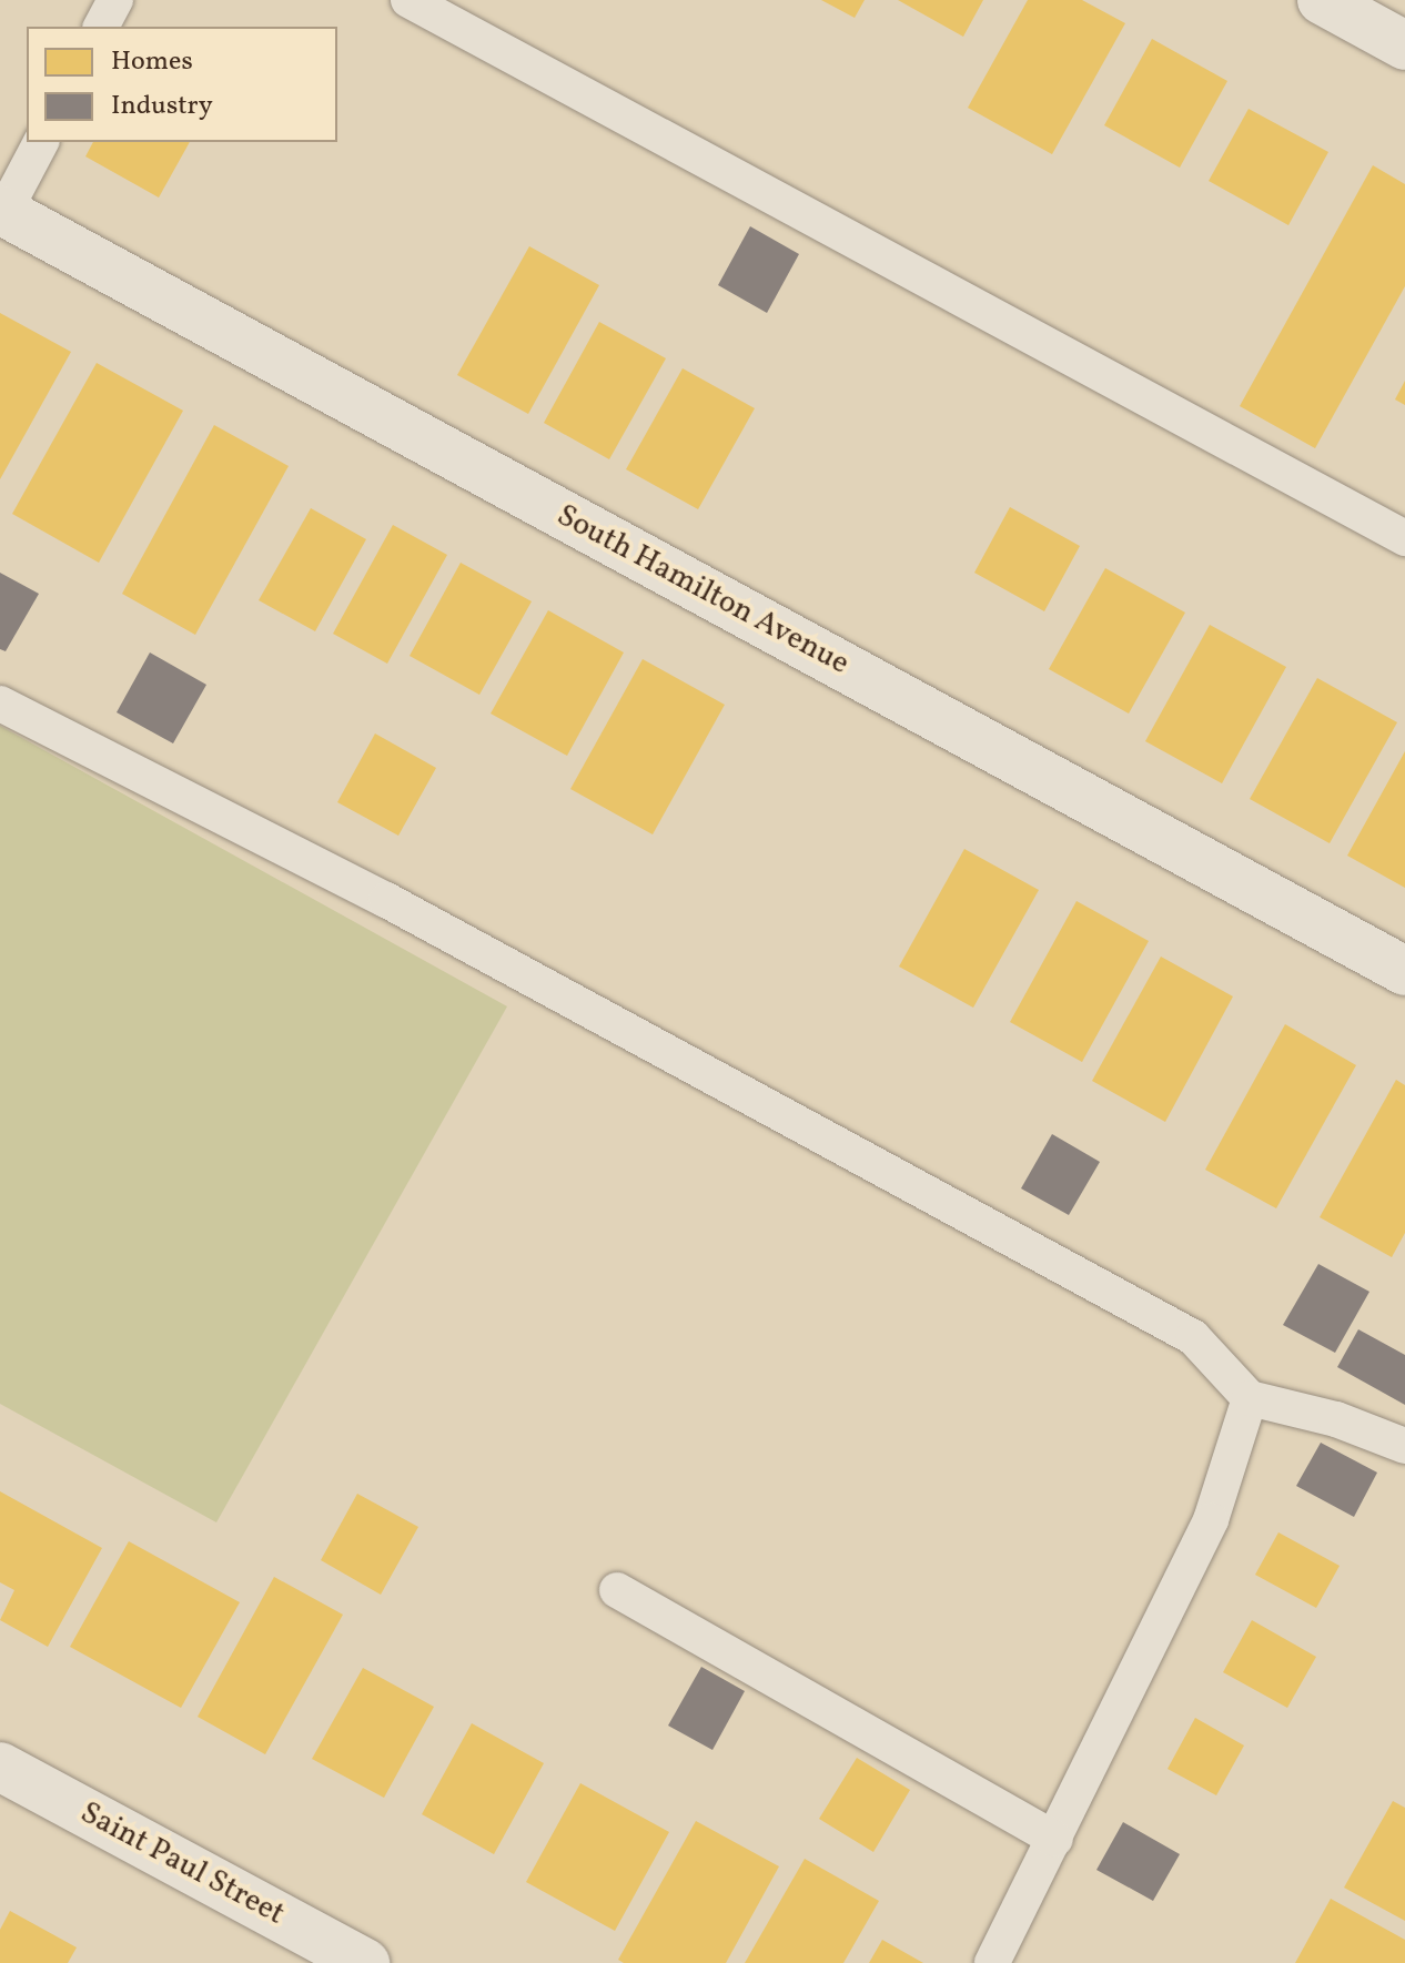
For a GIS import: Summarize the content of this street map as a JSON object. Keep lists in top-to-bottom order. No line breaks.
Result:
{"streets":{"street":["South Hamilton Avenue","Saint Paul Street"]},"legend":["Homes","Industry"]}
